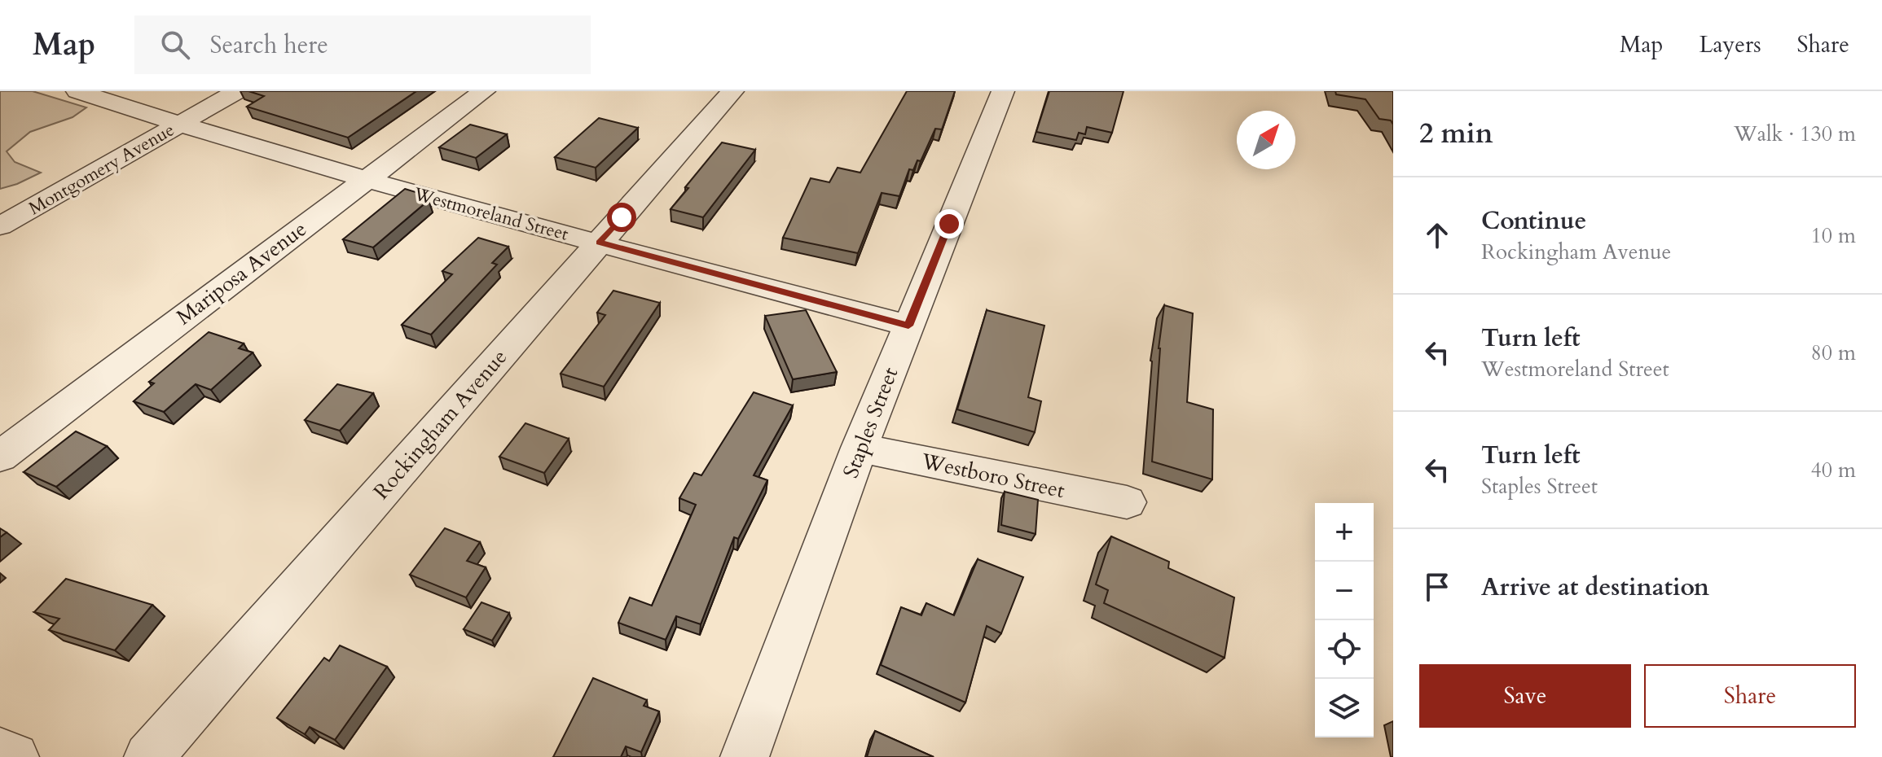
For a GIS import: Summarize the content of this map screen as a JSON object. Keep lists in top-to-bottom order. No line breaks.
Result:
{"streets":{"street":["Montgomery Avenue","Westmoreland Street","Mariposa Avenue","Staples Street","Rockingham Avenue","Westboro Street"]},"crossings":[["Montgomery Avenue","Westmoreland Street"],["Westmoreland Street","Mariposa Avenue"],["Westmoreland Street","Staples Street"],["Westmoreland Street","Rockingham Avenue"],["Staples Street","Westboro Street"]],"north":"top right","page":{"header":"Map","search":"Search here","nav":["Map","Layers","Share"],"heading":["2 min","Walk · 130 m"],"list":[["Continue","Rockingham Avenue","10 m"],["Turn left","Westmoreland Street","80 m"],["Turn left","Staples Street","40 m"],"Arrive at destination"],"map_buttons":["+","−"],"buttons":["Save","Share"]}}
